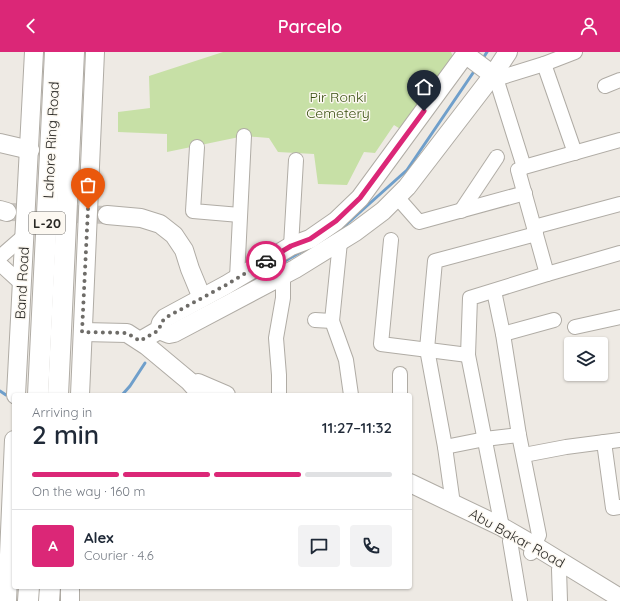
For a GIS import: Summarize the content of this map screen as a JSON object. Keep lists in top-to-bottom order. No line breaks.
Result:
{"streets":{"highway":["Lahore Ring Road","L-20"],"main road":["Band Road","Abu Bakar Road"]},"parks":["Pir Ronki Cemetery"],"page":{"header":"Parcelo","heading":["2 min","Arriving in","11:27–11:32"],"panel":["Alex","Courier · 4.6"],"bar":"On the way · 160 m","round":"A"}}
